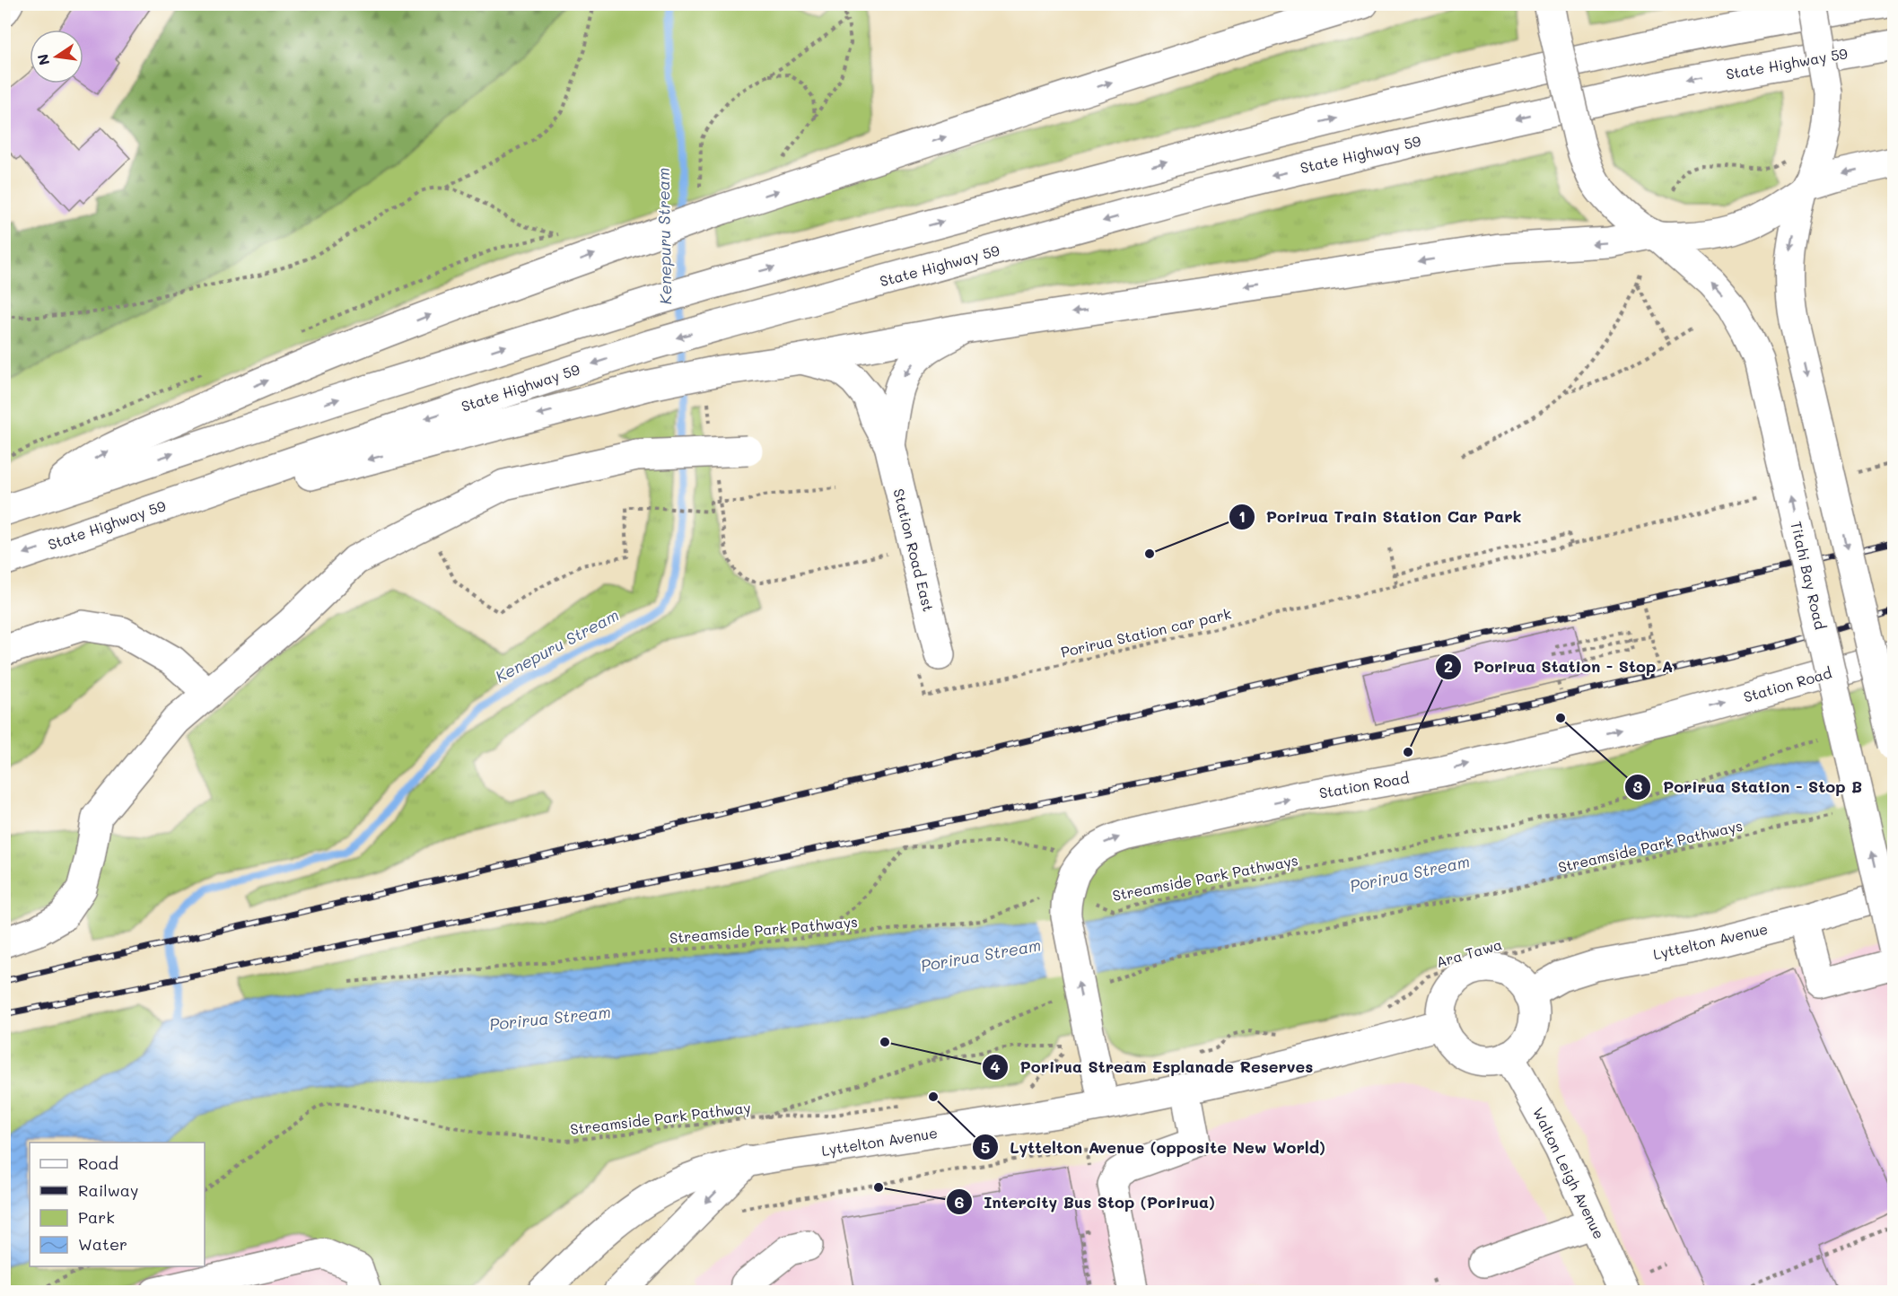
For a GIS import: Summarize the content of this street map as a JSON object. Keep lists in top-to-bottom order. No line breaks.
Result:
{"streets":{"main road":["State Highway 59","Station Road East","Titahi Bay Road","Station Road","Lyttelton Avenue","Walton Leigh Avenue"],"path":["Porirua Station car park","Streamside Park Pathways","Ara Tawa","Streamside Park Pathway"]},"crossings":[["Station Road East","Porirua Station car park"],["Station Road","Lyttelton Avenue"],["Lyttelton Avenue","Walton Leigh Avenue"]],"one_way":["Station Road"],"water":["Kenepuru Stream","Porirua Stream"],"places":["Porirua Train Station Car Park","Porirua Station - Stop B","Porirua Station - Stop A","Porirua Stream Esplanade Reserves","Lyttelton Avenue (opposite New World)","Intercity Bus Stop (Porirua)"],"legend":["Road","Railway","Park","Water"],"north":"left"}
